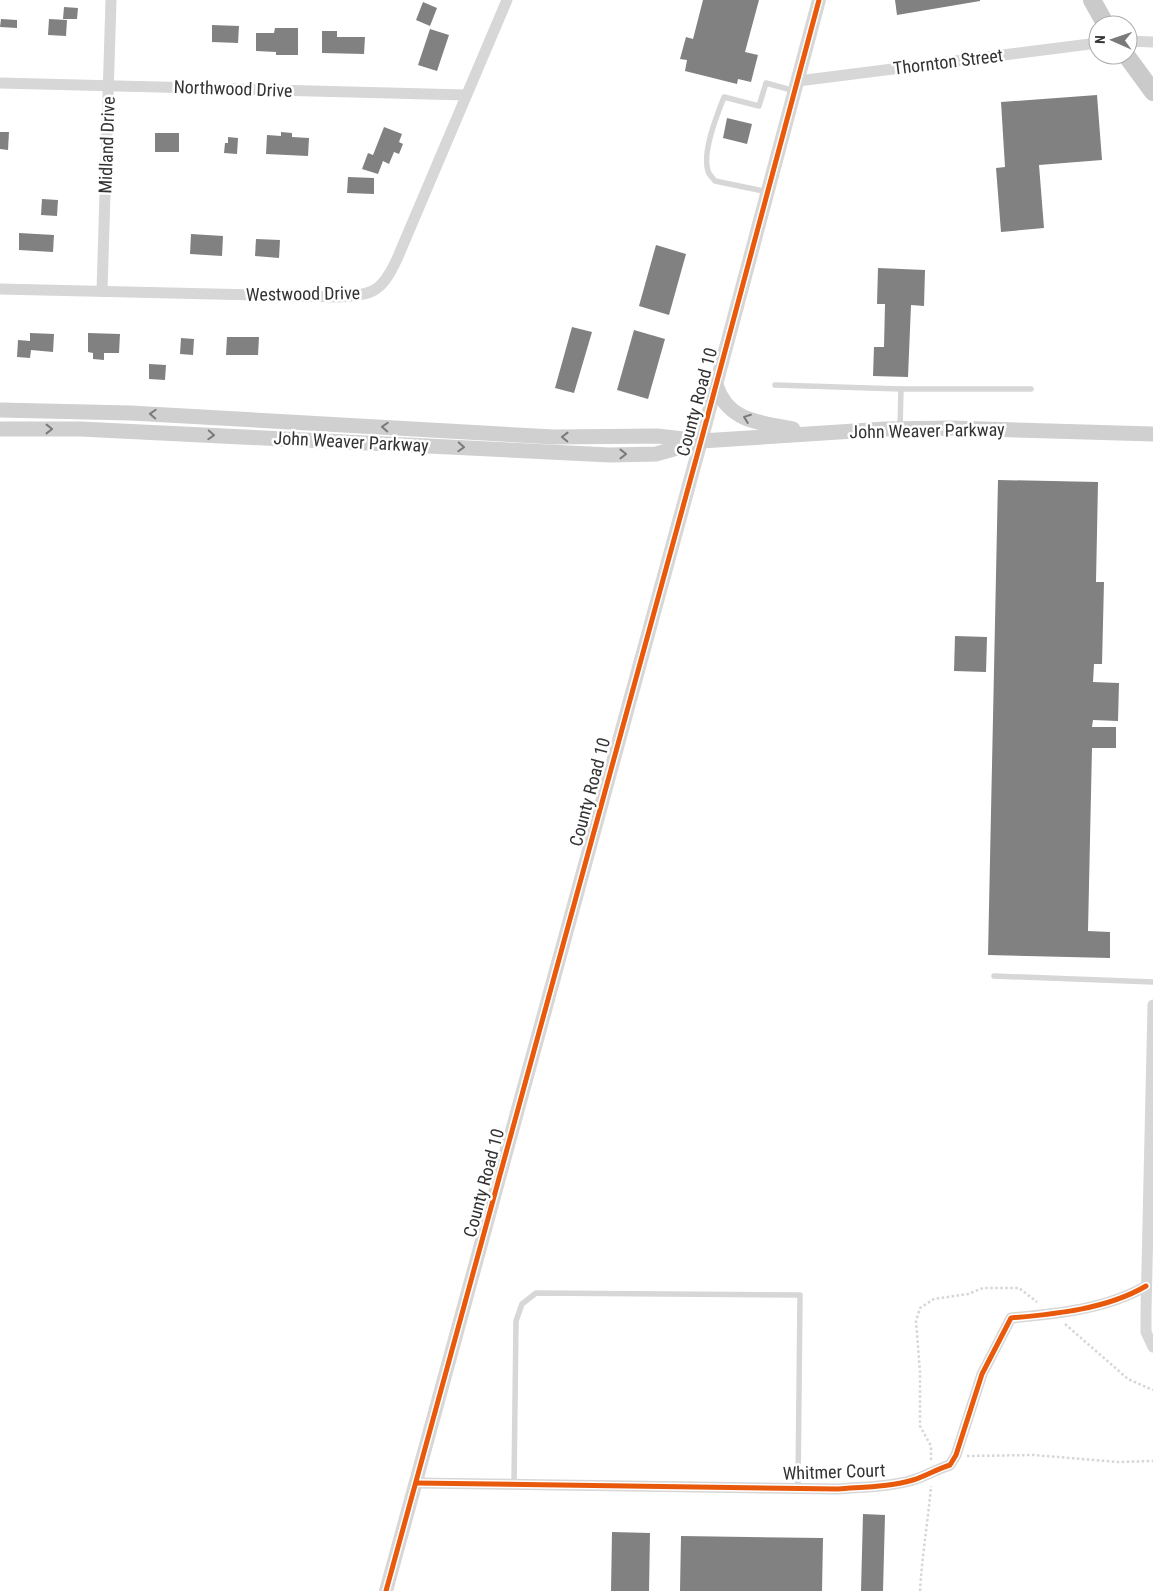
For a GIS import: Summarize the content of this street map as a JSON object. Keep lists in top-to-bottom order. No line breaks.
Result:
{"streets":{"main road":["John Weaver Parkway"],"street":["Thornton Street","Northwood Drive","Midland Drive","Westwood Drive","County Road 10","Whitmer Court"]},"crossings":[["Thornton Street","County Road 10"],["Northwood Drive","Midland Drive"],["Northwood Drive","Westwood Drive"],["Midland Drive","Westwood Drive"],["County Road 10","John Weaver Parkway"],["County Road 10","Whitmer Court"]],"north":"left"}
